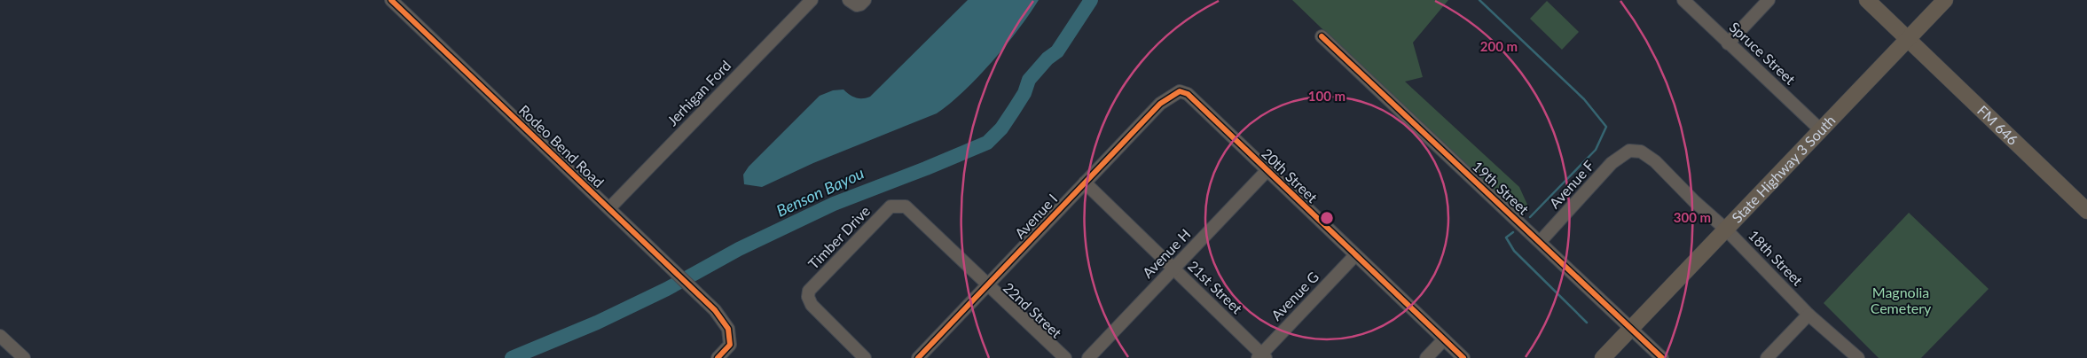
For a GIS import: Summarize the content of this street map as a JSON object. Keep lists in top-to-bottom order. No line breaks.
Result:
{"streets":{"main road":["FM 646","State Highway 3 South"],"street":["Spruce Street","Jerhigan Ford","Rodeo Bend Road","20th Street","Avenue F","19th Street","Avenue I","Timber Drive","Avenue H","18th Street","21st Street","Avenue G","22nd Street"]},"crossings":[["Spruce Street","State Highway 3 South"],["Jerhigan Ford","Rodeo Bend Road"],["FM 646","State Highway 3 South"],["State Highway 3 South","19th Street"],["State Highway 3 South","18th Street"],["20th Street","Avenue I"],["20th Street","Avenue H"],["20th Street","Avenue G"],["Avenue F","19th Street"],["Avenue F","18th Street"],["Avenue I","21st Street"],["Avenue I","22nd Street"],["Timber Drive","22nd Street"],["Avenue H","21st Street"],["21st Street","Avenue G"]],"water":["Benson Bayou"],"parks":["Magnolia Cemetery"],"rings":["200 m","100 m","300 m"]}
